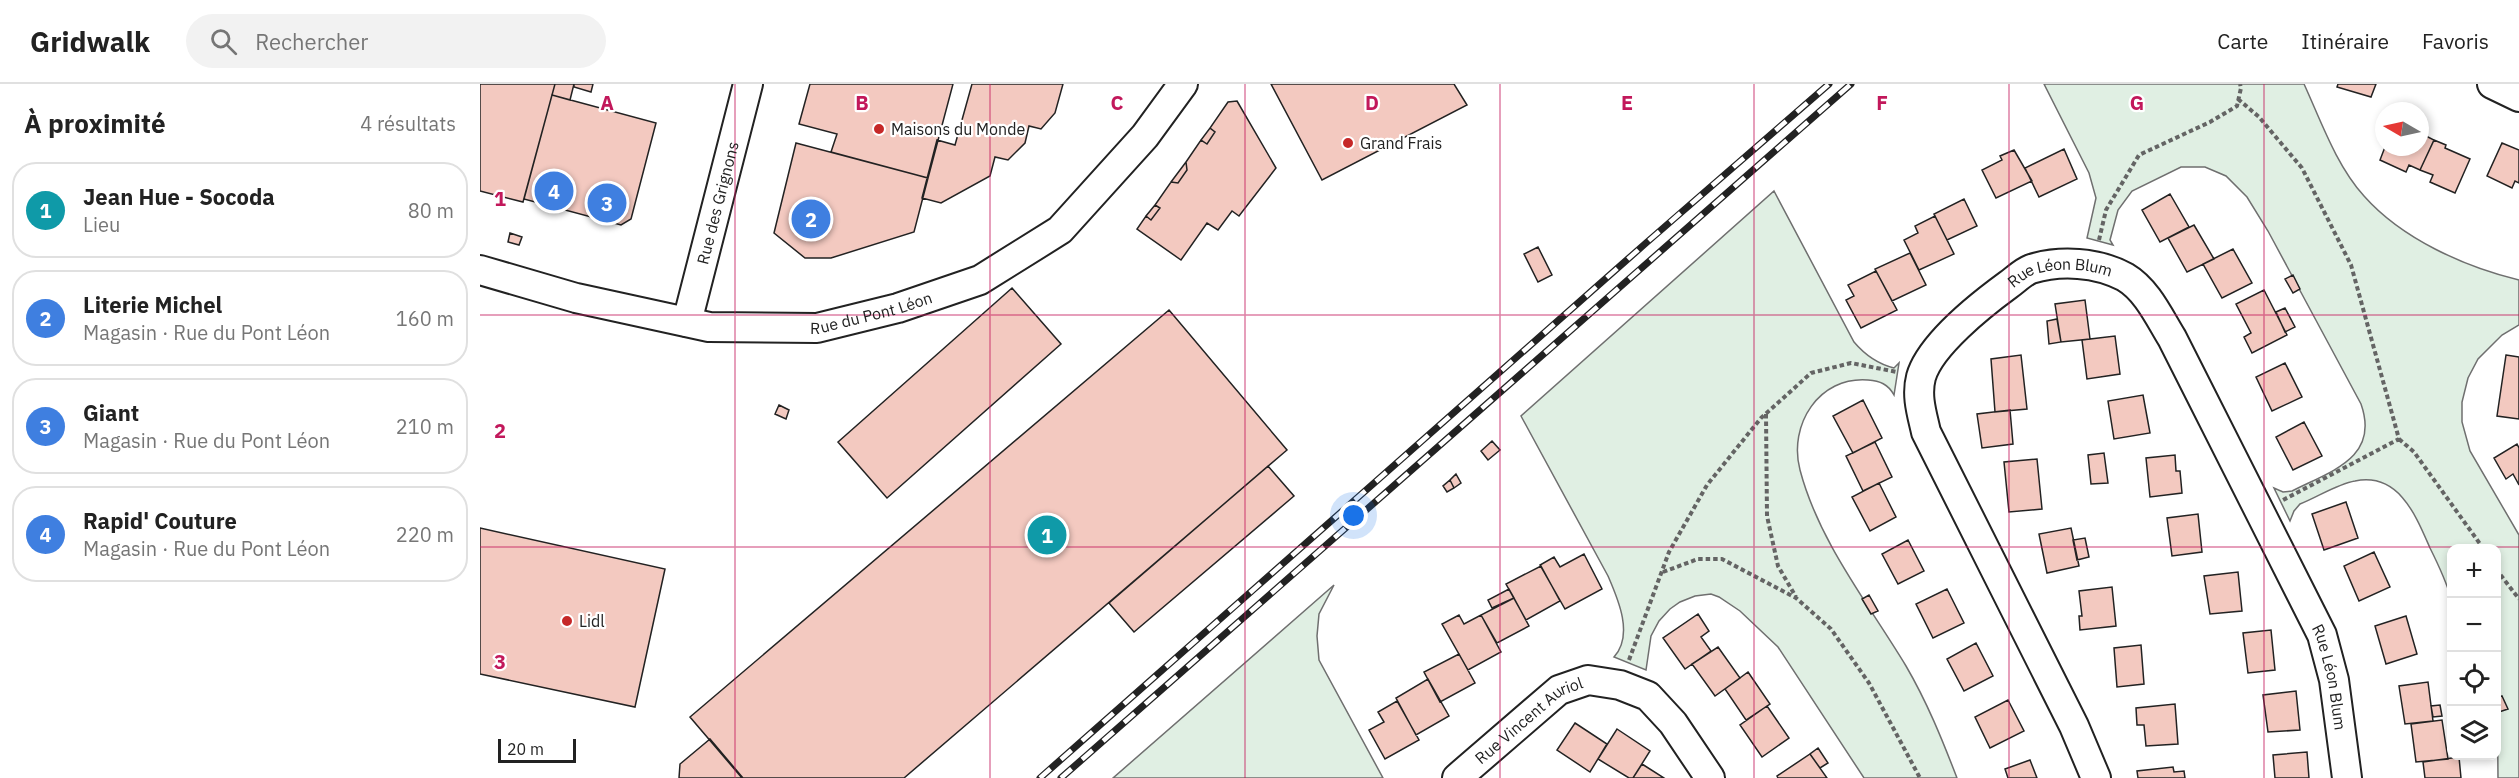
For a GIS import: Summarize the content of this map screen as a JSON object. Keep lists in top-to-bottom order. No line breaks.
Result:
{"streets":{"street":["Rue des Grignons","Rue Léon Blum","Rue du Pont Léon","Rue Vincent Auriol"]},"crossings":[["Rue des Grignons","Rue du Pont Léon"]],"places":["Maisons du Monde","Grand Frais","Lidl"],"scale_bar":"20 m","north":"left","page":{"header":"Gridwalk","search":"Rechercher","nav":["Carte","Itinéraire","Favoris"],"heading":["À proximité","4 résultats"],"list":[{"mark":"1","name":"Jean Hue - Socoda","note":"Lieu","value":"80 m"},{"mark":"2","name":"Literie Michel","note":"Magasin · Rue du Pont Léon","value":"160 m"},{"mark":"3","name":"Giant","note":"Magasin · Rue du Pont Léon","value":"210 m"},{"mark":"4","name":"Rapid' Couture","note":"Magasin · Rue du Pont Léon","value":"220 m"}],"pins":["4","3","2","1"],"map_buttons":["+","−"],"scale":"20 m"},"grid":{"columns":["A","B","C","D","E","F","G"],"rows":["1","2","3"]}}
